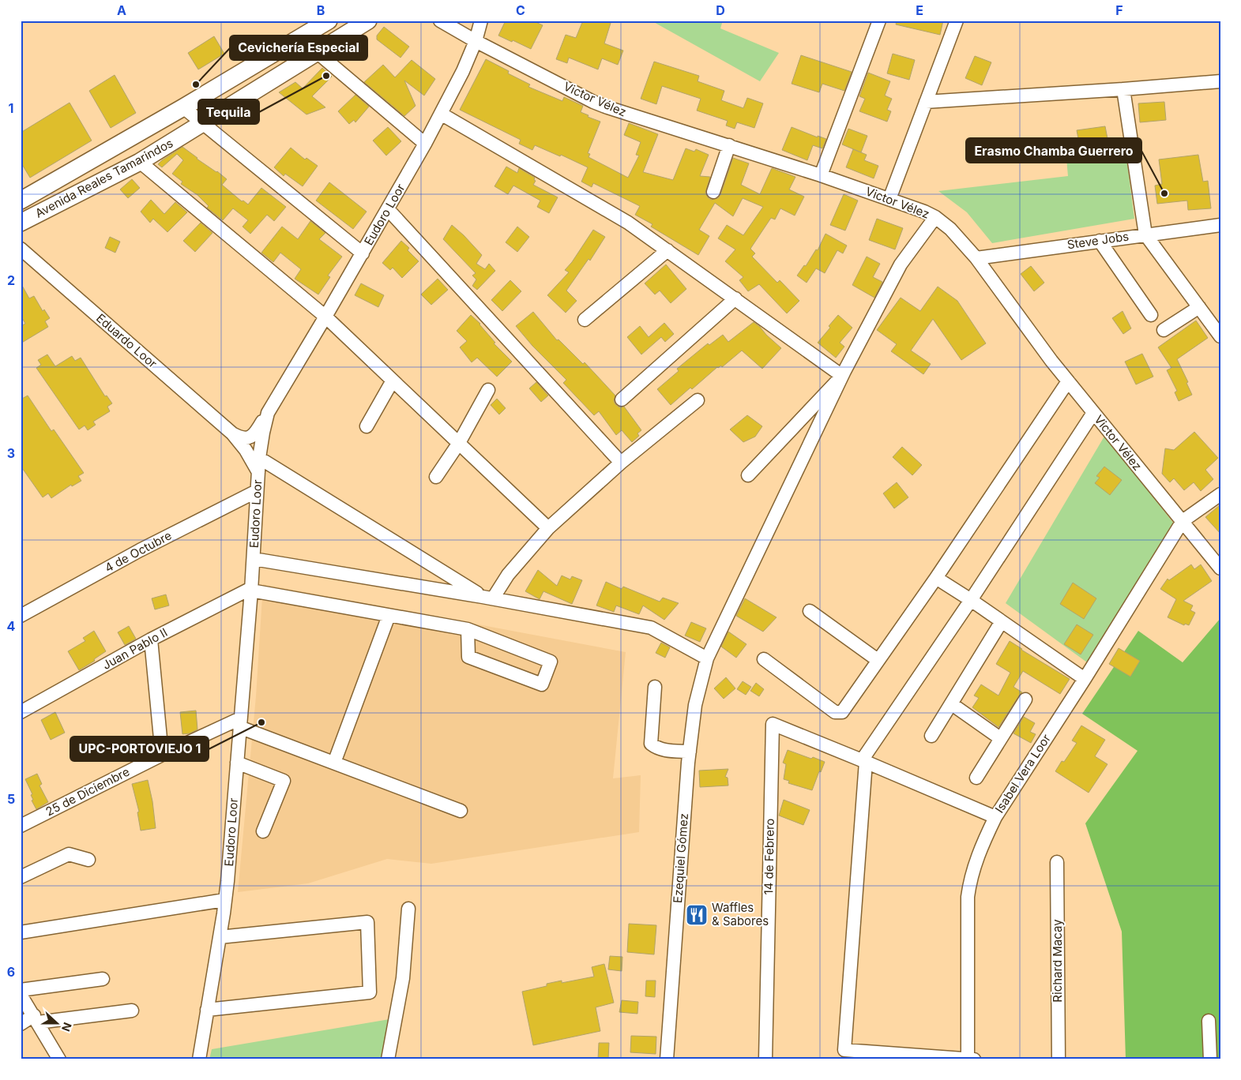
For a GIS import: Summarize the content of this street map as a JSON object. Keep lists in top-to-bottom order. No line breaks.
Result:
{"streets":{"main road":["Avenida Reales Tamarindos"],"street":["Victor Vélez","Eudoro Loor","Steve Jobs","Eduardo Loor","4 de Octubre","Juan Pablo II","Isabel Vera Loor","25 de Diciembre","14 de Febrero","Ezequiel Gómez","Richard Macay"]},"crossings":[["Victor Vélez","Eudoro Loor"],["Victor Vélez","Steve Jobs"],["Victor Vélez","Isabel Vera Loor"],["Eudoro Loor","Eduardo Loor"],["Eudoro Loor","4 de Octubre"],["Eudoro Loor","Juan Pablo II"],["Eudoro Loor","25 de Diciembre"]],"places":{"other":["Tequila","Cevichería Especial","Erasmo Chamba Guerrero","UPC-PORTOVIEJO 1"],"restaurant":["Waffles & Sabores"]},"north":"right","grid":{"columns":["A","B","C","D","E","F"],"rows":["1","2","3","4","5","6"]}}
